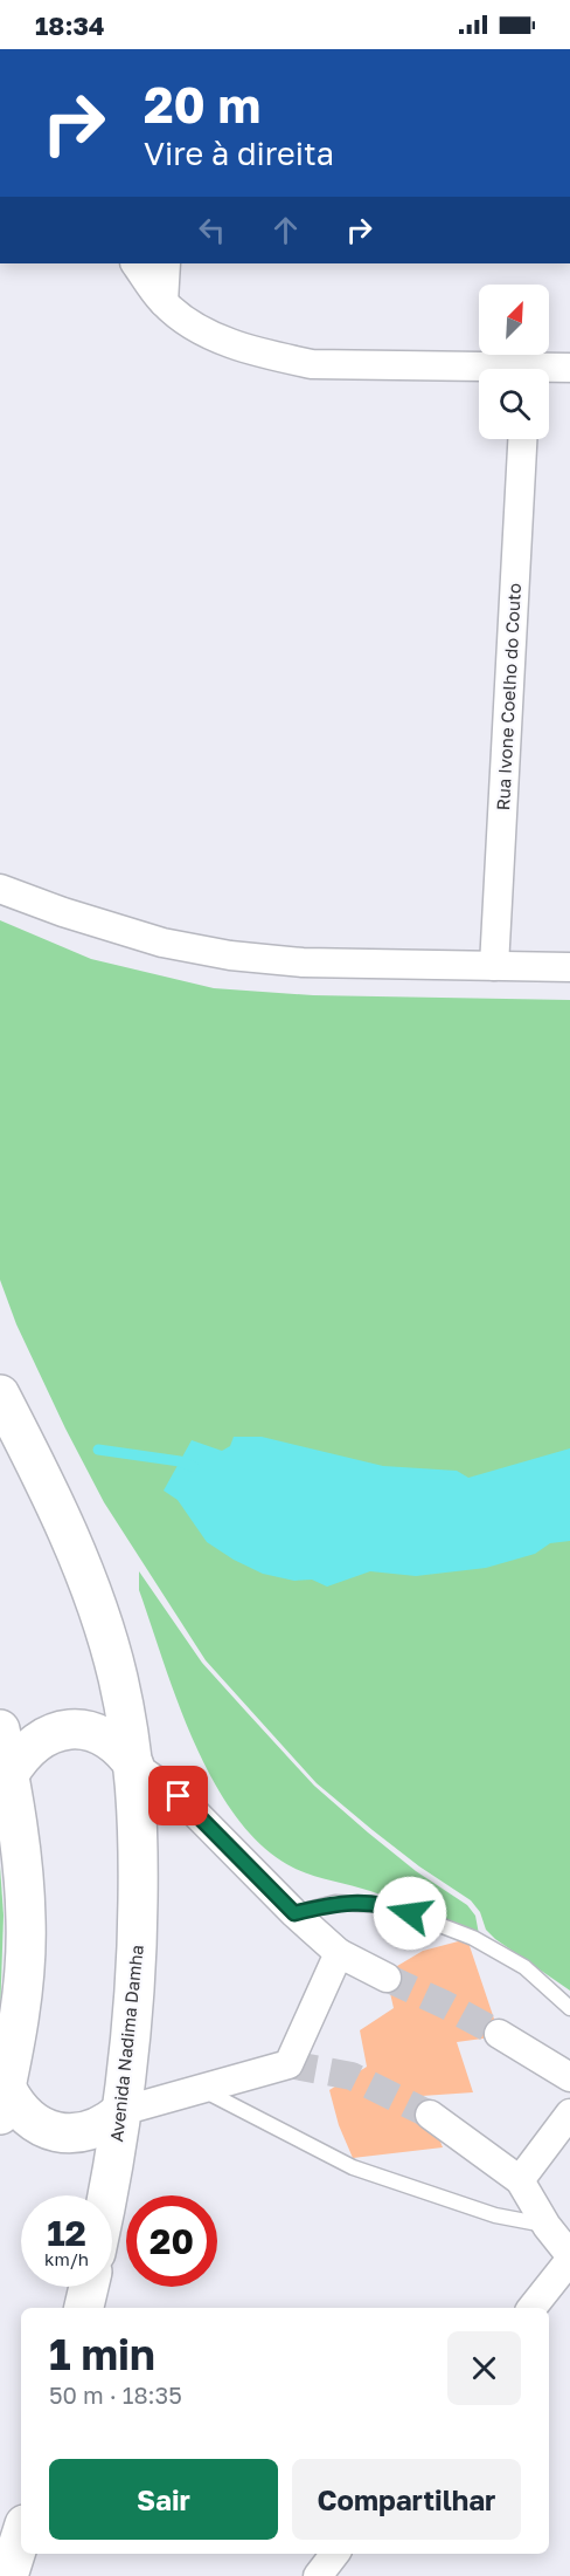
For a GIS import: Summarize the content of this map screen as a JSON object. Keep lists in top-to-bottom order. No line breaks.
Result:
{"streets":{"main road":["Avenida Nadima Damha"],"street":["Rua Ivone Coelho do Couto"]},"north":"top right","page":{"status":"18:34","turn":["20 m","Vire à direita"],"speed":"12 km/h","limit":"20","heading":["1 min","50 m · 18:35"],"buttons":["Sair","Compartilhar"]}}
